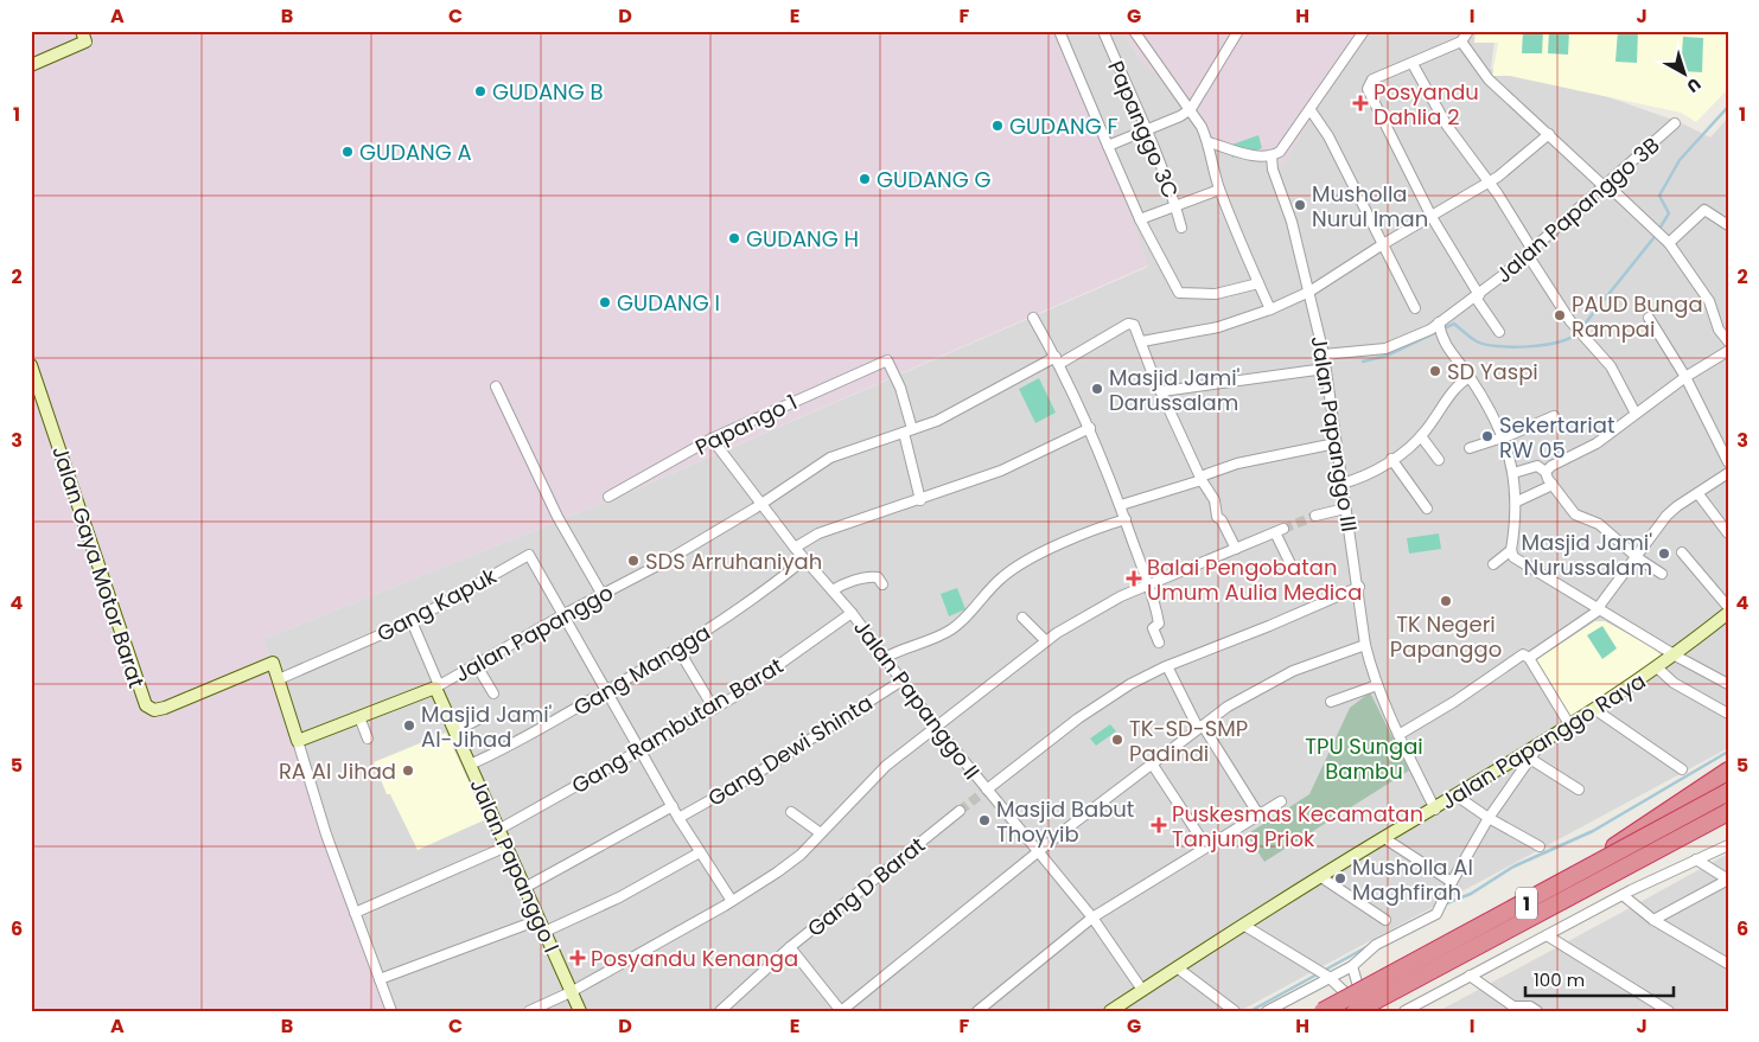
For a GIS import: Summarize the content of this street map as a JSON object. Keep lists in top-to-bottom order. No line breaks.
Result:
{"streets":{"highway":["1"],"street":["Papanggo 3C","Jalan Papanggo 3B","Papango 1","Jalan Papanggo III","Jalan Gaya Motor Barat","Gang Kapuk","Jalan Papanggo","Gang Mangga","Jalan Papanggo II","Gang Rambutan Barat","Jalan Papanggo Raya","Gang Dewi Shinta","Jalan Papanggo I","Gang D Barat"]},"crossings":[["Jalan Papanggo 3B","Jalan Papanggo III"],["Papango 1","Jalan Papanggo"],["Papango 1","Jalan Papanggo II"],["Jalan Papanggo III","Jalan Papanggo Raya"],["Jalan Gaya Motor Barat","Gang Kapuk"],["Gang Kapuk","Jalan Papanggo"],["Jalan Papanggo","Jalan Papanggo II"],["Jalan Papanggo","Jalan Papanggo I"],["Gang Mangga","Jalan Papanggo II"],["Gang Mangga","Jalan Papanggo I"],["Jalan Papanggo II","Gang Rambutan Barat"],["Jalan Papanggo II","Jalan Papanggo Raya"],["Jalan Papanggo II","Gang Dewi Shinta"],["Gang Rambutan Barat","Jalan Papanggo I"]],"parks":["TPU Sungai Bambu"],"places":{"other":["GUDANG B","GUDANG F","GUDANG A","GUDANG G","Musholla Nurul Iman","GUDANG H","GUDANG I","PAUD Bunga Rampai","SD Yaspi","Masjid Jami' Darussalam","Sekertariat RW 05","Masjid Jami' Nurussalam","SDS Arruhaniyah","TK Negeri Papanggo","Masjid Jami' Al-Jihad","TK-SD-SMP Padindi","RA Al Jihad","Masjid Babut Thoyyib","Musholla Al Maghfirah"],"health":["Posyandu Dahlia 2","Balai Pengobatan Umum Aulia Medica","Puskesmas Kecamatan Tanjung Priok","Posyandu Kenanga"]},"scale_bar":"100 m","north":"bottom right","grid":{"columns":["A","B","C","D","E","F","G","H","I","J"],"rows":["1","2","3","4","5","6"]}}
